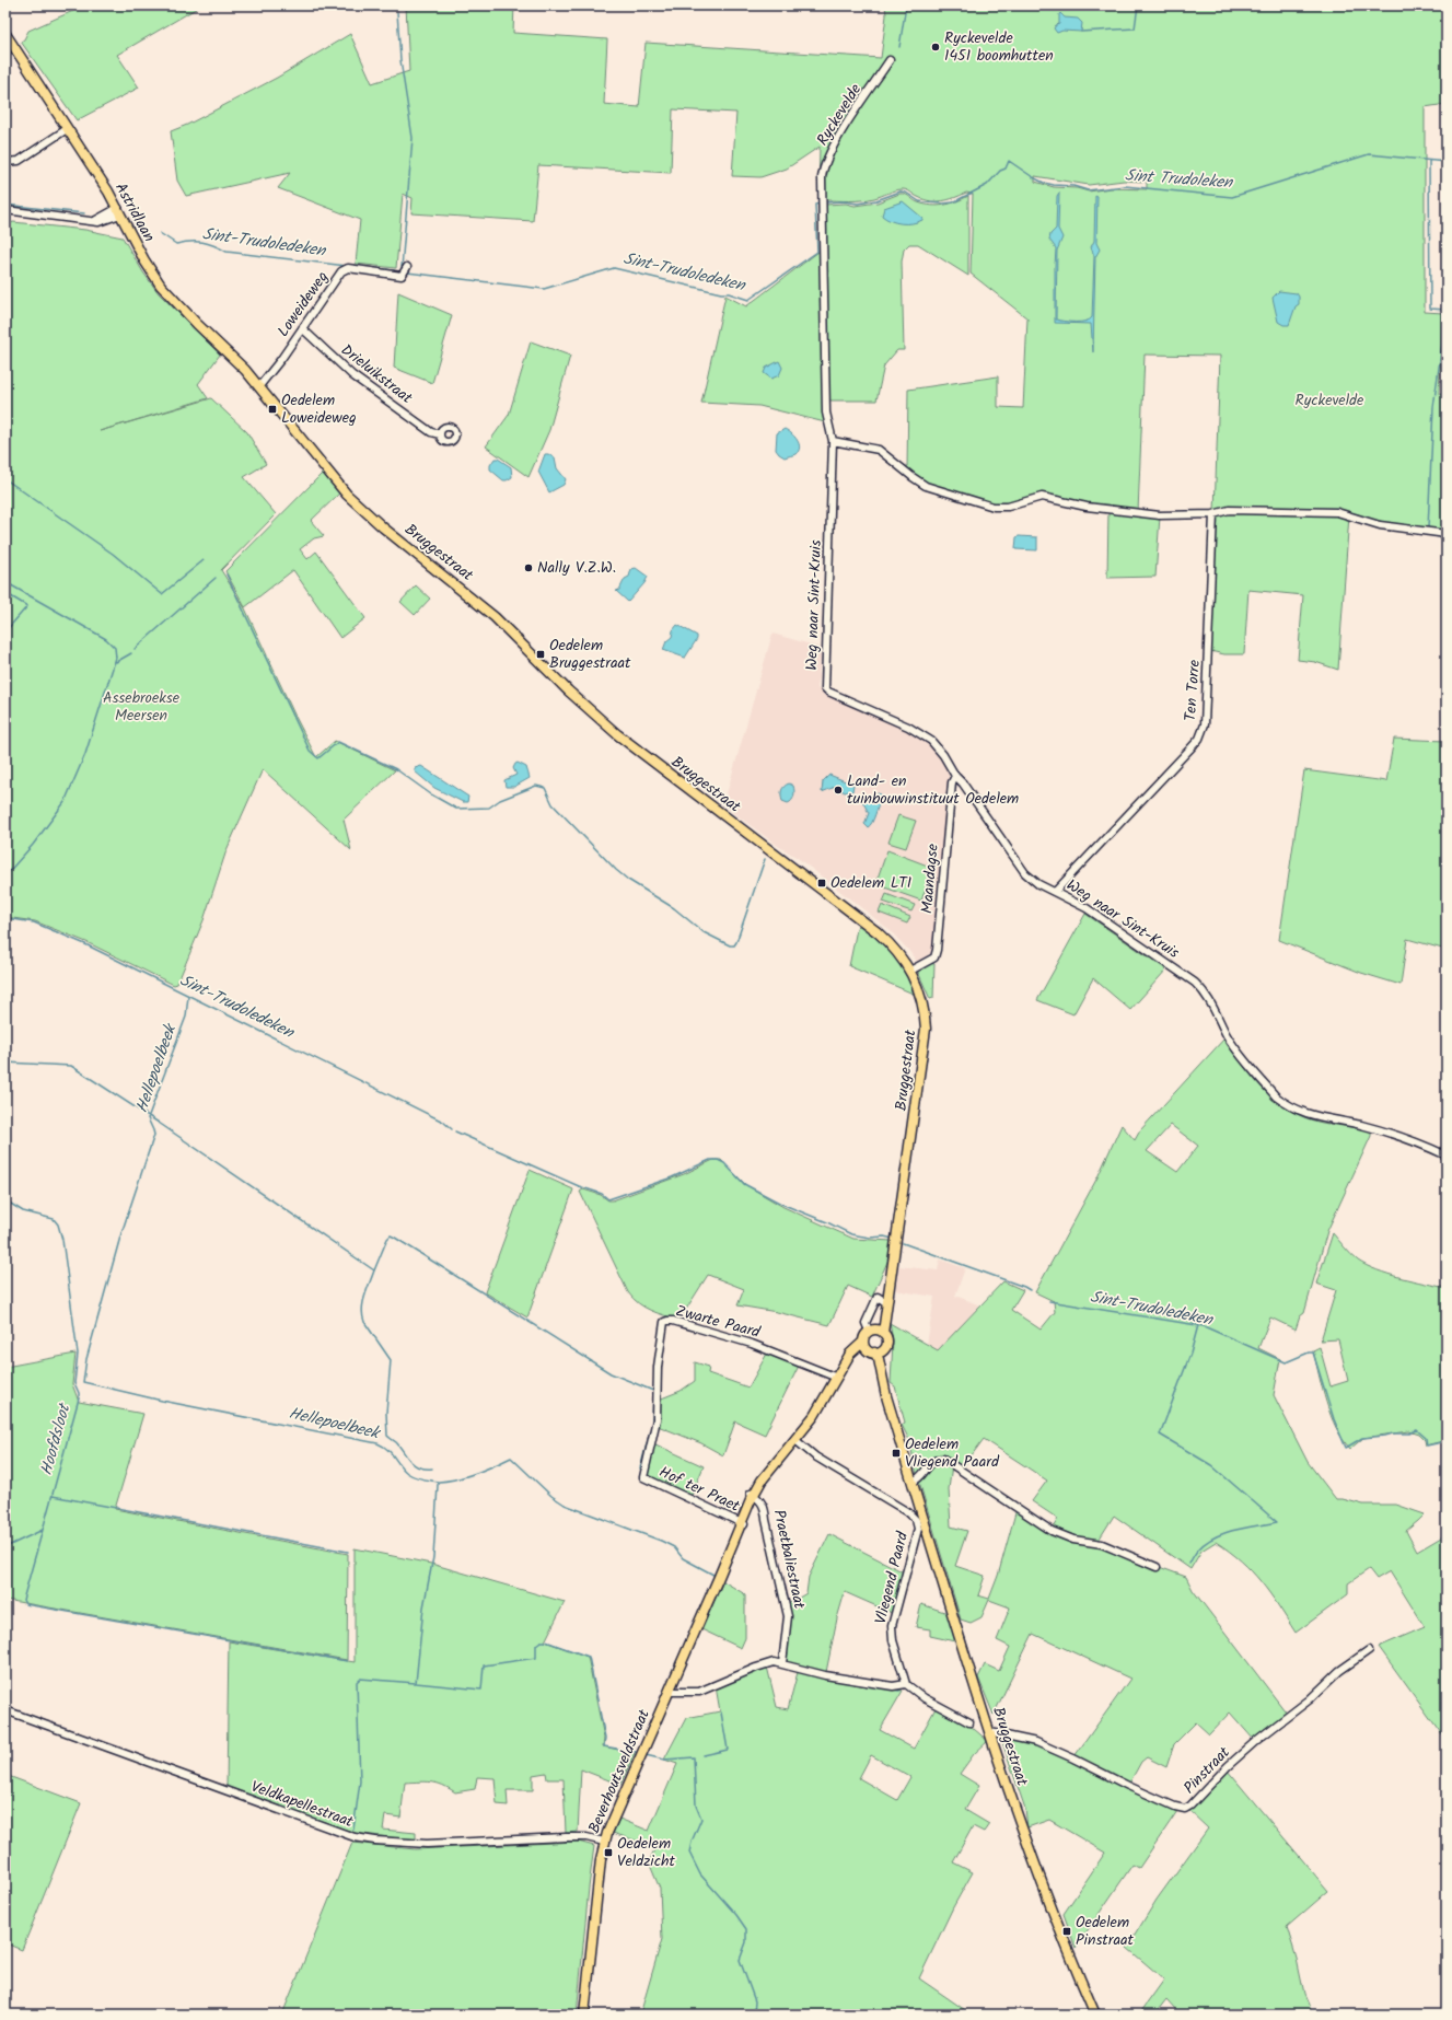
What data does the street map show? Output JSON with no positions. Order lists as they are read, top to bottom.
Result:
{
  "streets": {
    "main road": ["Astridlaan", "Bruggestraat", "Beverhoutsveldstraat"],
    "street": [
      "Ryckevelde",
      "Loweideweg",
      "Drieluikstraat",
      "Weg naar Sint-Kruis",
      "Ten Torre",
      "Maandagse",
      "Zwarte Paard",
      "Hof ter Praet",
      "Praetbaliestraat",
      "Vliegend Paard",
      "Pinstraat",
      "Veldkapellestraat"
    ]
  },
  "crossings": [
    ["Ryckevelde", "Weg naar Sint-Kruis"],
    ["Astridlaan", "Loweideweg"],
    ["Astridlaan", "Bruggestraat"],
    ["Loweideweg", "Drieluikstraat"],
    ["Loweideweg", "Bruggestraat"],
    ["Bruggestraat", "Maandagse"],
    ["Bruggestraat", "Pinstraat"],
    ["Bruggestraat", "Beverhoutsveldstraat"],
    ["Weg naar Sint-Kruis", "Ten Torre"],
    ["Weg naar Sint-Kruis", "Maandagse"],
    ["Zwarte Paard", "Hof ter Praet"],
    ["Zwarte Paard", "Beverhoutsveldstraat"],
    ["Hof ter Praet", "Beverhoutsveldstraat"],
    ["Praetbaliestraat", "Beverhoutsveldstraat"],
    ["Vliegend Paard", "Beverhoutsveldstraat"],
    ["Beverhoutsveldstraat", "Veldkapellestraat"]
  ],
  "water": [
    "Sint Trudoleken",
    "Sint-Trudoledeken",
    "Hellepoelbeek",
    "Hoofdsloot"
  ],
  "parks": ["Ryckevelde", "Assebroekse Meersen"],
  "places": {
    "other": ["Ryckevelde 1451 boomhutten", "Nally V.Z.W.", "Land- en tuinbouwinstituut Oedelem"],
    "transit": [
      "Oedelem Loweideweg",
      "Oedelem Bruggestraat",
      "Oedelem LTI",
      "Oedelem Vliegend Paard",
      "Oedelem Veldzicht",
      "Oedelem Pinstraat"
    ]
  }
}
